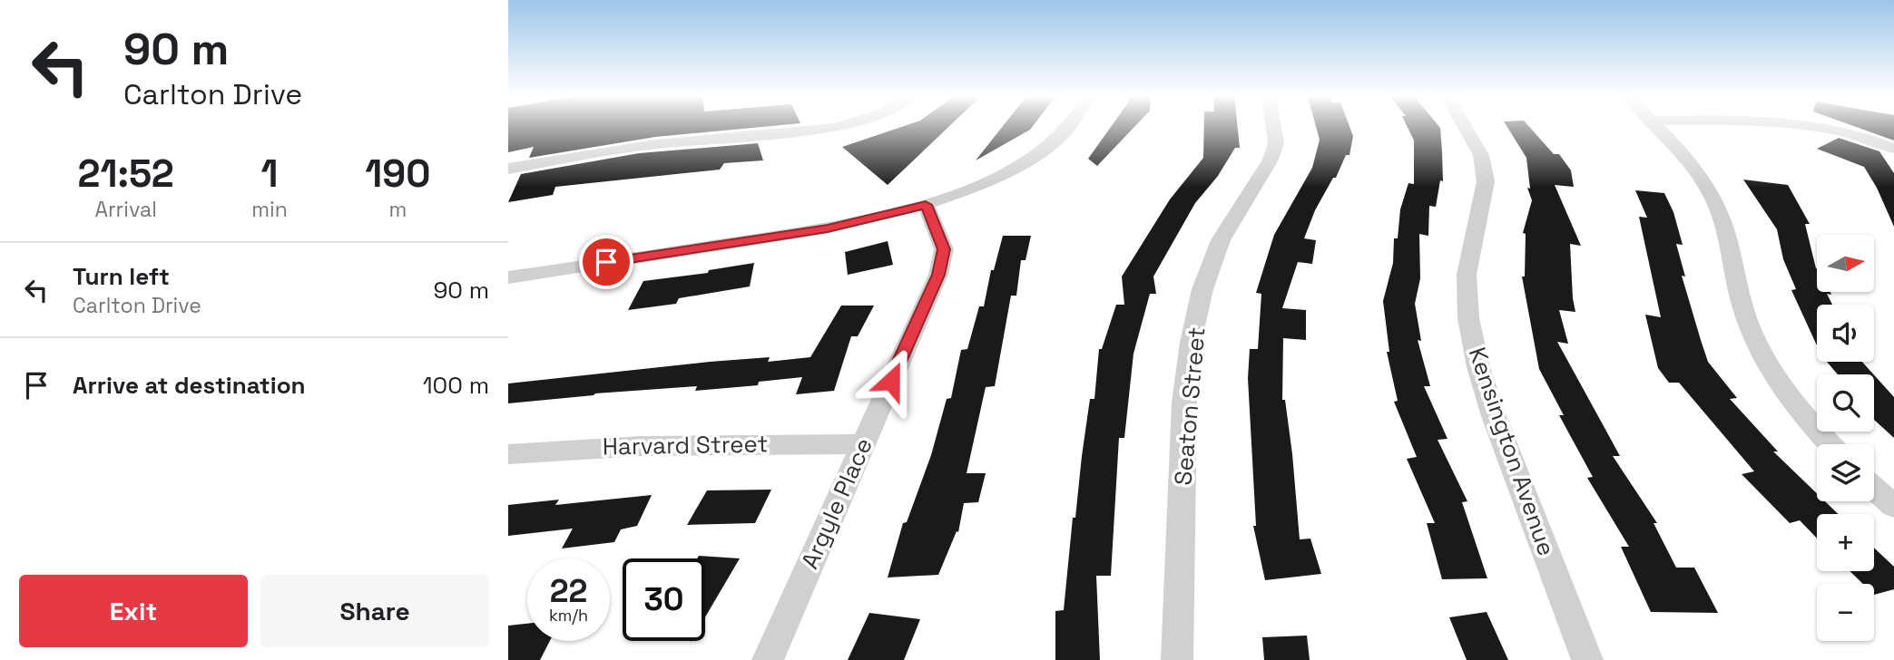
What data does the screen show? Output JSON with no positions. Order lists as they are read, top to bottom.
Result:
{
  "streets": {
    "street": [
      "Seaton Street",
      "Harvard Street",
      "Kensington Avenue",
      "Argyle Place"
    ]
  },
  "crossings": [
    ["Harvard Street", "Argyle Place"]
  ],
  "north": "right",
  "page": {
    "turn": ["90 m", "Carlton Drive"],
    "eta": [
      "21:52",
      "Arrival",
      "1",
      "min",
      "190",
      "m"
    ],
    "map_buttons": ["+", "−"],
    "list": [
      {
        "name": "Turn left",
        "note": "Carlton Drive",
        "value": "90 m"
      },
      {
        "name": "Arrive at destination",
        "value": "100 m"
      }
    ],
    "speed": "22 km/h",
    "limit": "30",
    "buttons": ["Exit", "Share"]
  }
}
